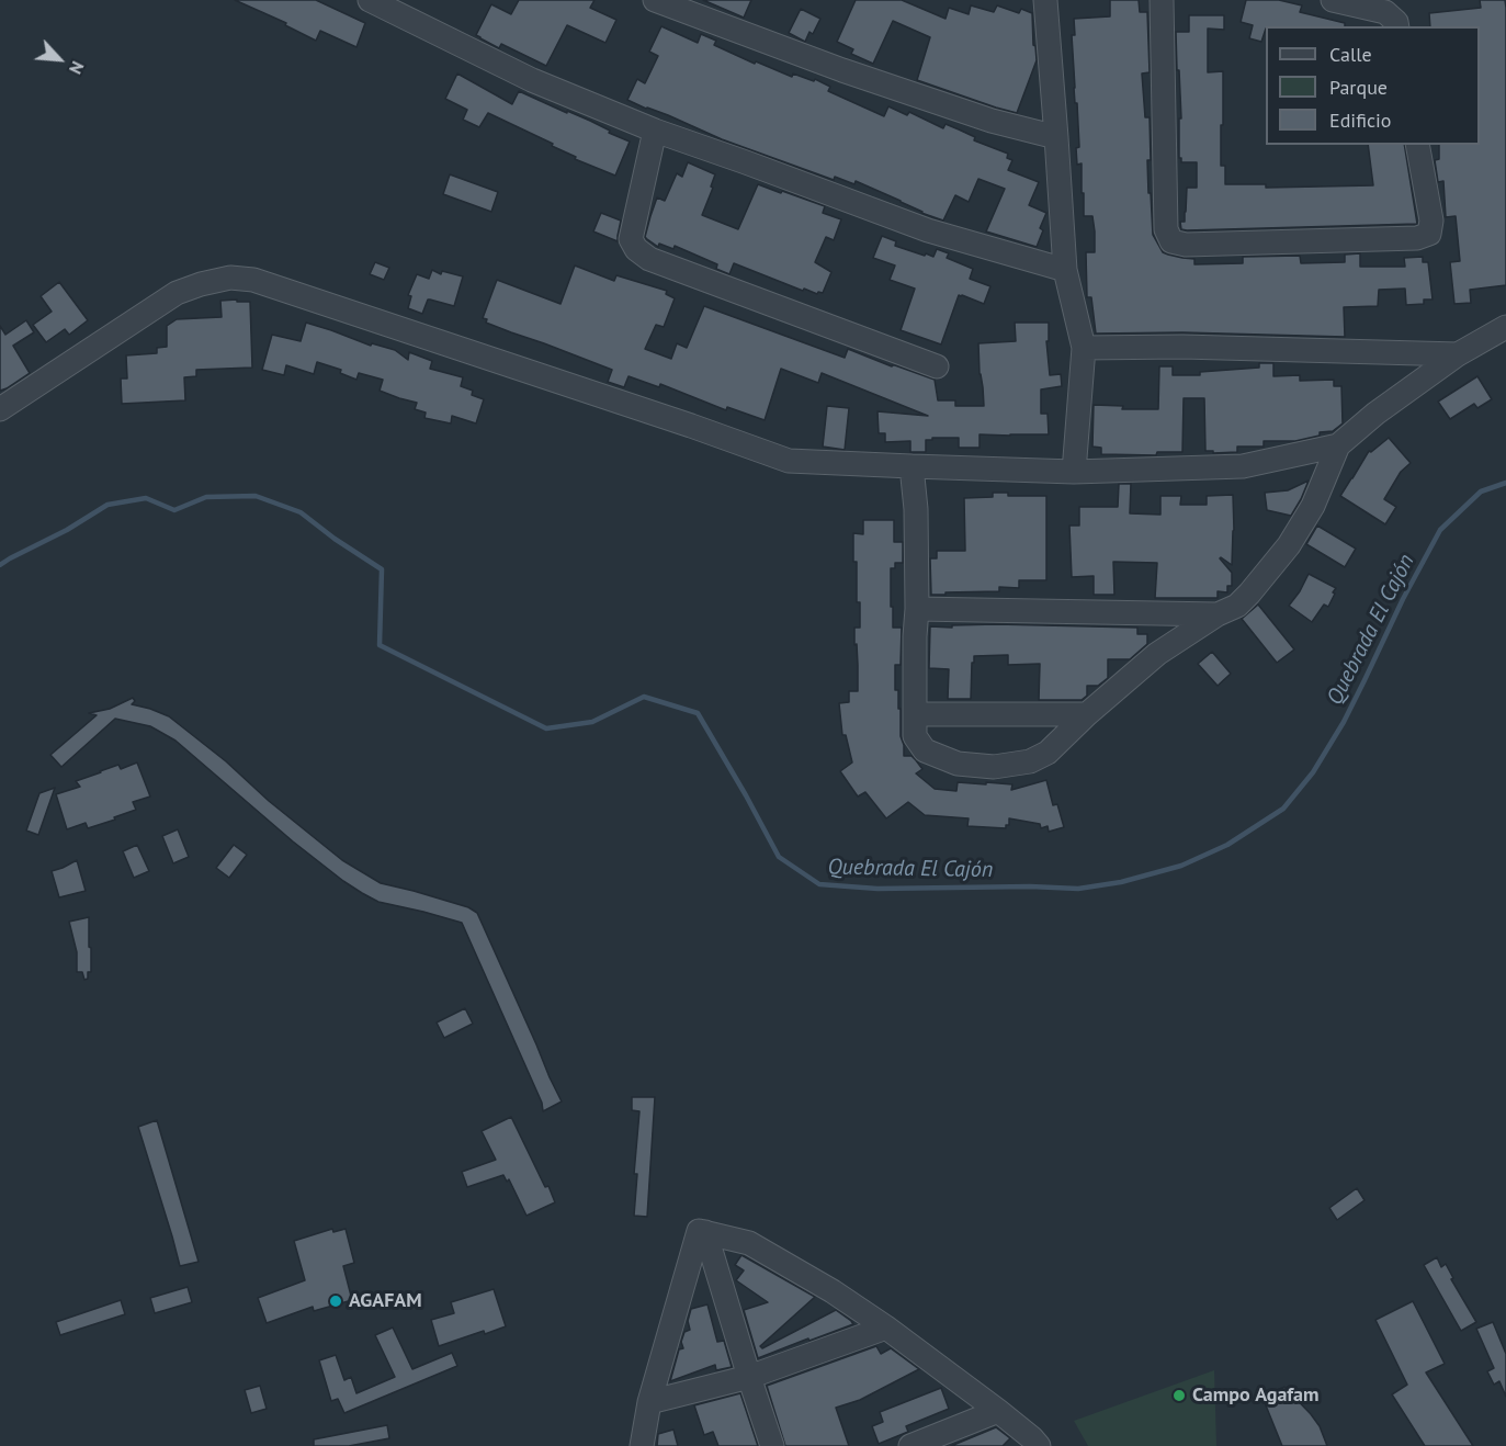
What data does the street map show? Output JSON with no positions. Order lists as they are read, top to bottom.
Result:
{
  "water": ["Quebrada El Cajón"],
  "places": ["AGAFAM", "Campo Agafam"],
  "legend": ["Calle", "Parque", "Edificio"],
  "north": "bottom right"
}
